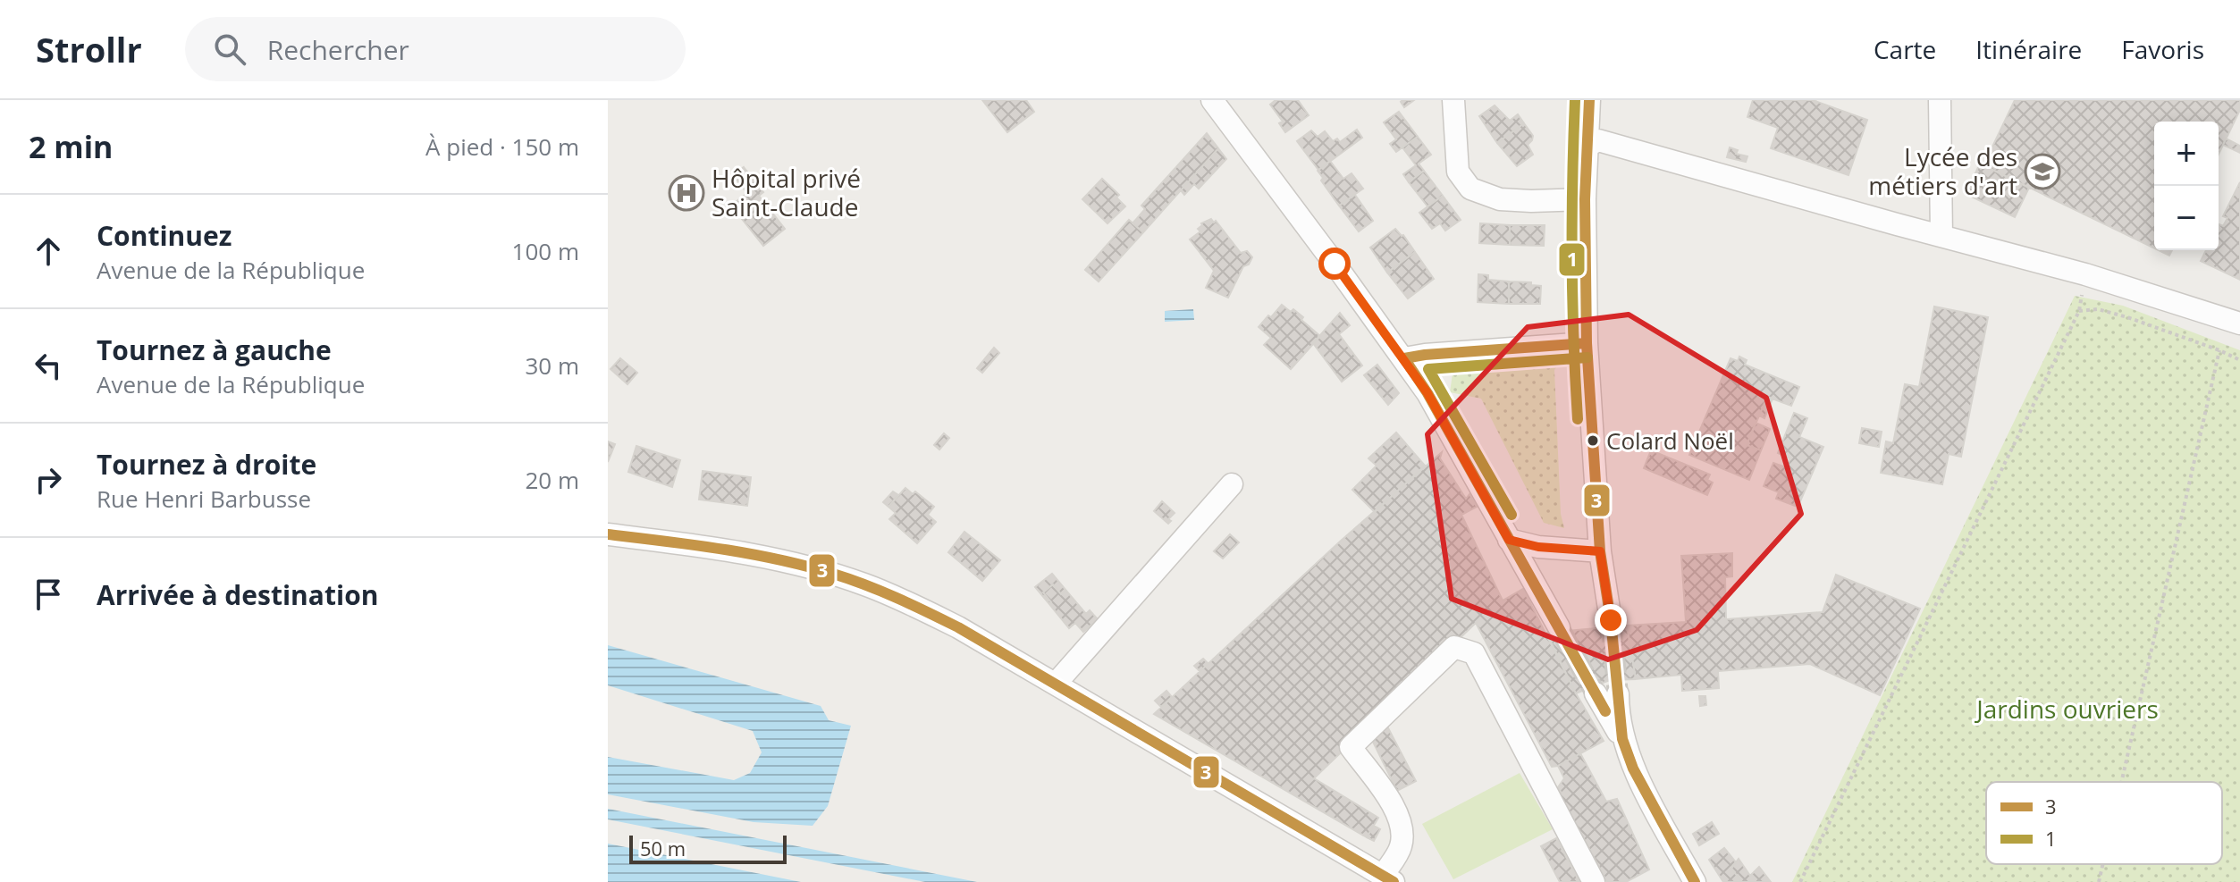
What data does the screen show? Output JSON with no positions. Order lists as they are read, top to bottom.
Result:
{
  "parks": ["Jardins ouvriers"],
  "places": {
    "school or university": ["Lycée des métiers d'art"],
    "hospital": ["Hôpital privé Saint-Claude"],
    "other": ["Colard Noël"]
  },
  "lines": ["transit line 3", "transit line 1"],
  "legend": ["3", "1"],
  "scale_bar": "50 m",
  "page": {
    "header": "Strollr",
    "search": "Rechercher",
    "nav": ["Carte", "Itinéraire", "Favoris"],
    "heading": ["2 min", "À pied · 150 m"],
    "map_buttons": ["+", "−"],
    "list": [
      ["Continuez", "Avenue de la République", "100 m"],
      ["Tournez à gauche", "Avenue de la République", "30 m"],
      ["Tournez à droite", "Rue Henri Barbusse", "20 m"],
      "Arrivée à destination"
    ],
    "scale": "50 m"
  }
}
